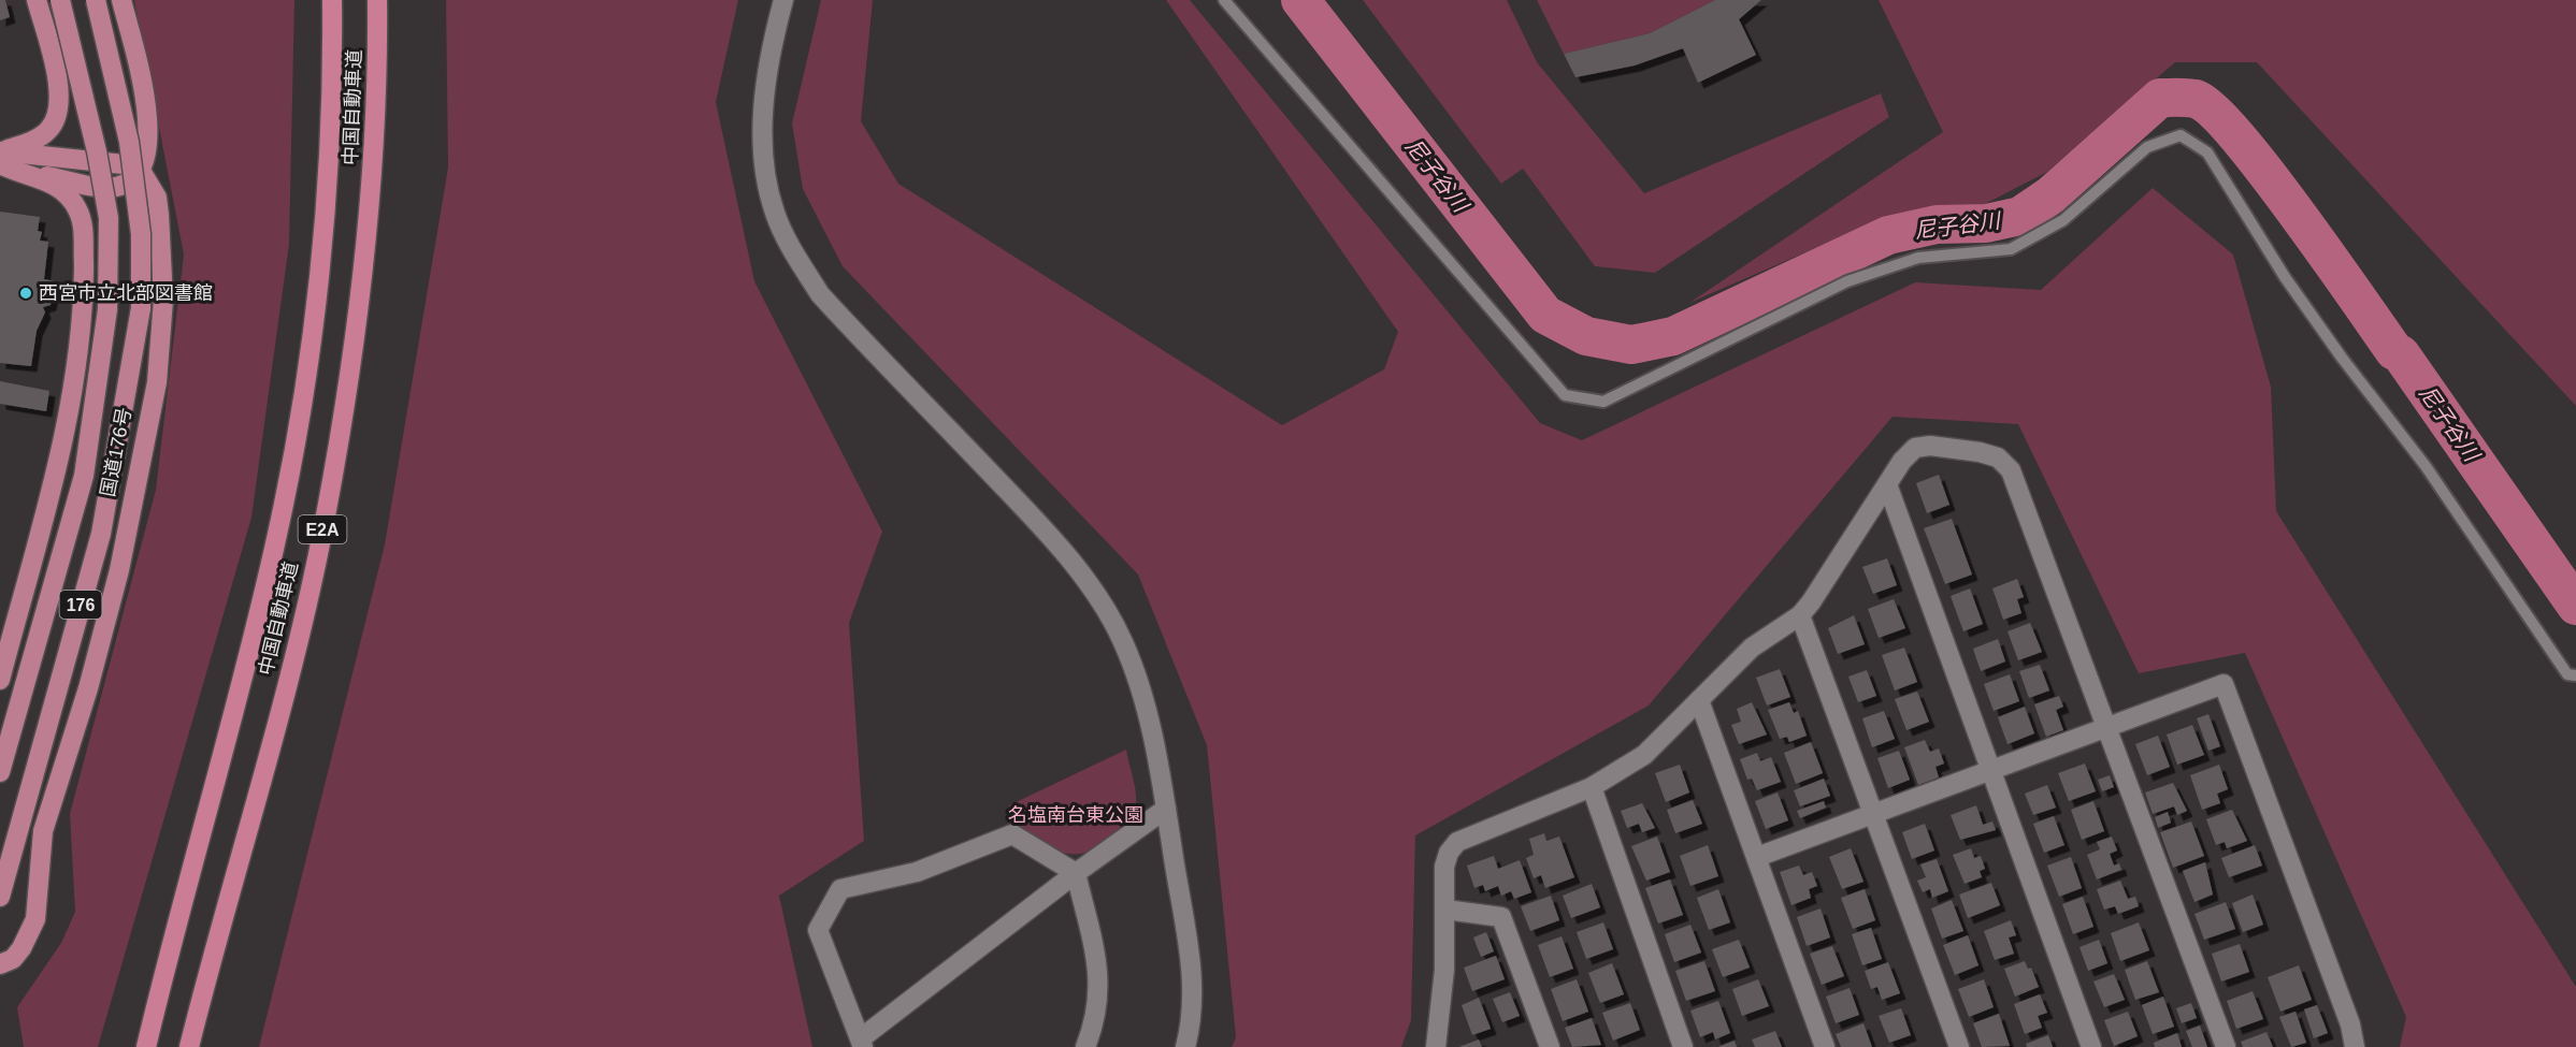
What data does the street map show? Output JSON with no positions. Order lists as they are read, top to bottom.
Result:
{
  "streets": {
    "highway": [
      "中国自動車道",
      "国道176号",
      "E2A",
      "176"
    ]
  },
  "water": ["尼子谷川"],
  "parks": ["名塩南台東公園"],
  "places": ["西宮市立北部図書館"]
}
